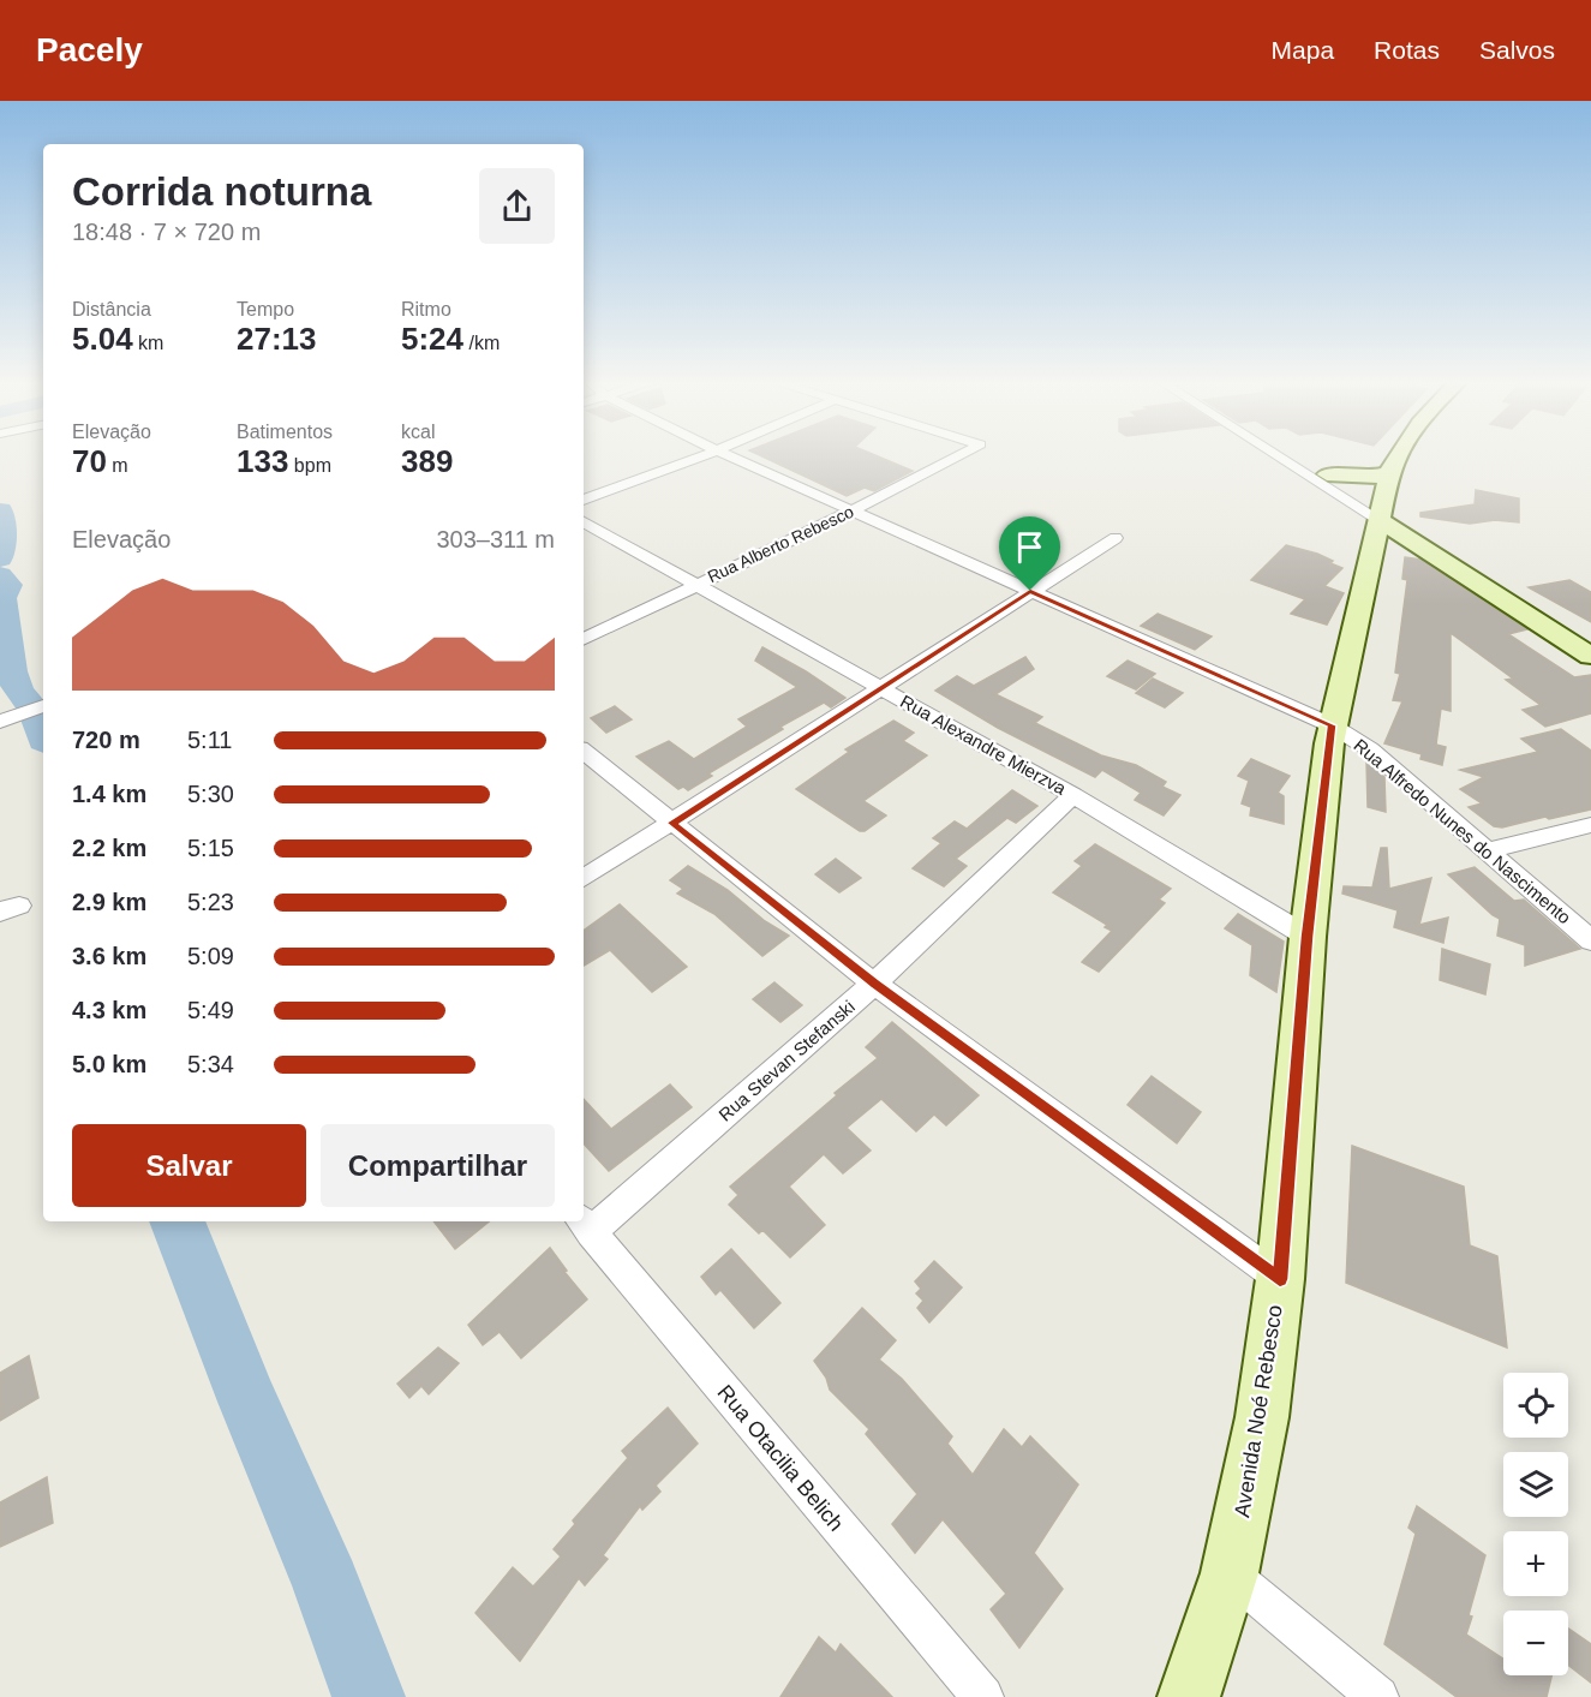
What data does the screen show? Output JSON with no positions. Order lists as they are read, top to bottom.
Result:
{
  "streets": {
    "main road": ["Avenida Noé Rebesco"],
    "street": [
      "Rua Alberto Rebesco",
      "Rua Alexandre Mierzva",
      "Rua Alfredo Nunes do Nascimento",
      "Rua Stevan Stefanski",
      "Rua Otacilia Belich"
    ]
  },
  "crossings": [
    ["Rua Alberto Rebesco", "Rua Alexandre Mierzva"],
    ["Rua Alberto Rebesco", "Rua Alfredo Nunes do Nascimento"],
    ["Rua Alexandre Mierzva", "Rua Stevan Stefanski"],
    ["Rua Alexandre Mierzva", "Avenida Noé Rebesco"],
    ["Rua Alfredo Nunes do Nascimento", "Avenida Noé Rebesco"],
    ["Rua Stevan Stefanski", "Rua Otacilia Belich"]
  ],
  "page": {
    "header": "Pacely",
    "nav": ["Mapa", "Rotas", "Salvos"],
    "heading": ["Corrida noturna", "18:48 · 7 × 720 m"],
    "stats": [
      ["Distância", "5.04 km"],
      ["Tempo", "27:13"],
      ["Ritmo", "5:24 /km"],
      ["Elevação", "70 m"],
      ["Batimentos", "133 bpm"],
      ["kcal", "389"]
    ],
    "chart": ["Elevação", "303–311 m"],
    "list": [
      {
        "name": "720 m",
        "note": "5:11"
      },
      {
        "name": "1.4 km",
        "note": "5:30"
      },
      {
        "name": "2.2 km",
        "note": "5:15"
      },
      {
        "name": "2.9 km",
        "note": "5:23"
      },
      {
        "name": "3.6 km",
        "note": "5:09"
      },
      {
        "name": "4.3 km",
        "note": "5:49"
      },
      {
        "name": "5.0 km",
        "note": "5:34"
      }
    ],
    "buttons": ["Salvar", "Compartilhar"],
    "map_buttons": ["+", "−"]
  }
}
